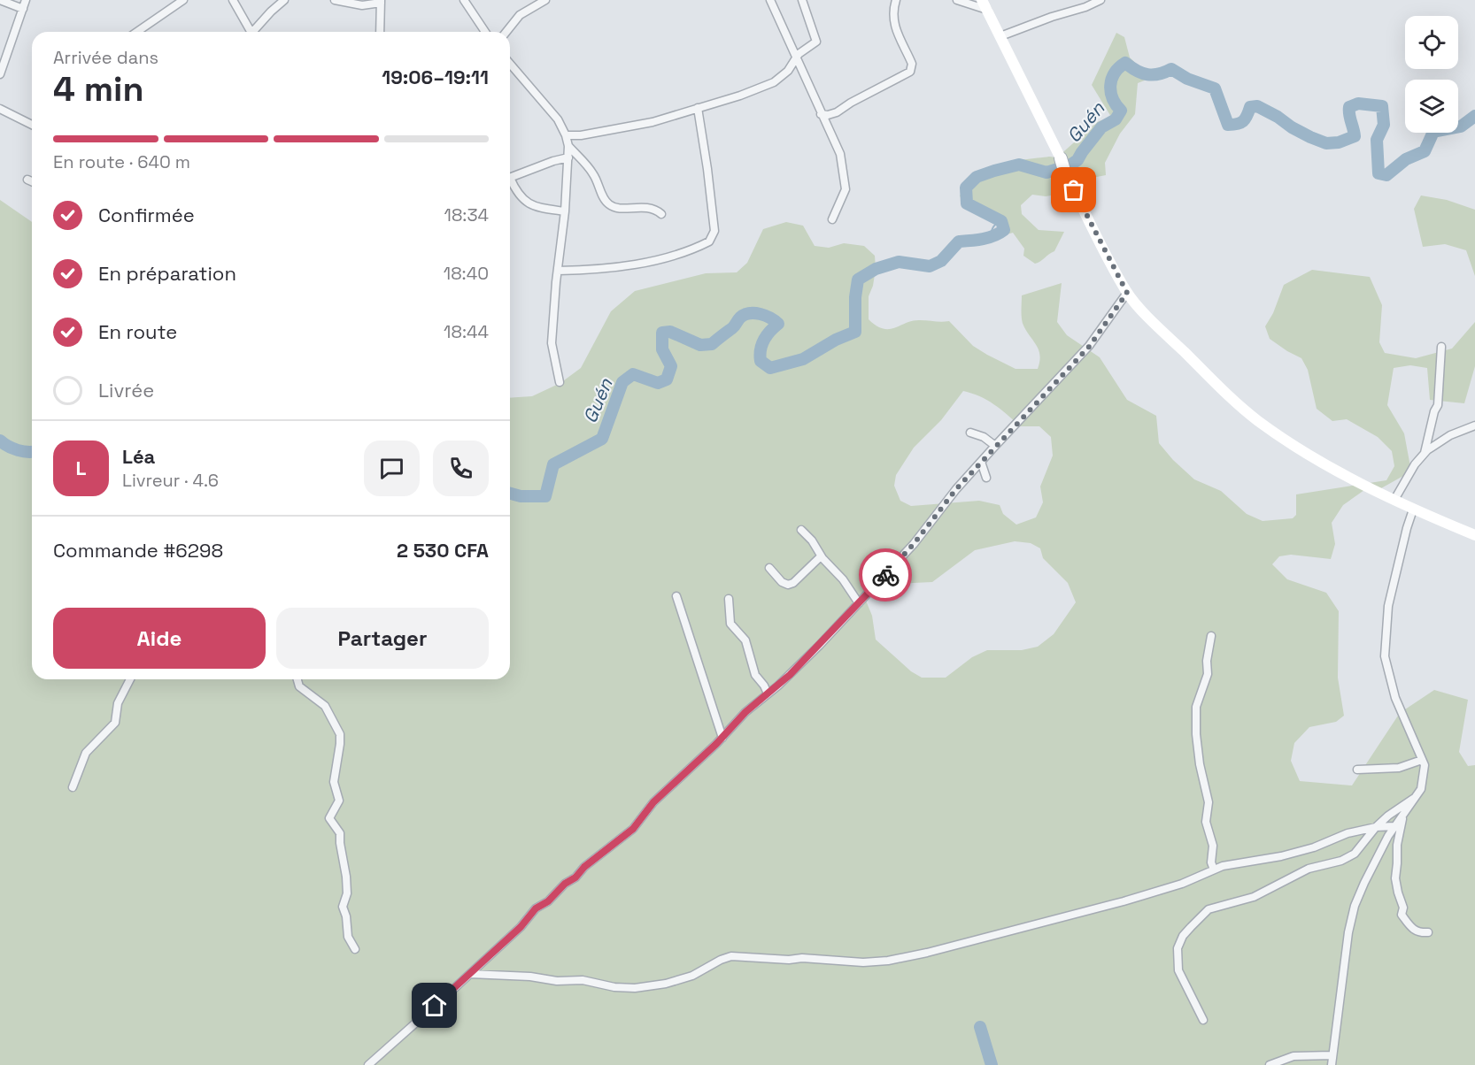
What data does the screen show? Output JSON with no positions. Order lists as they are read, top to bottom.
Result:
{
  "water": ["Guén"],
  "page": {
    "heading": ["4 min", "Arrivée dans", "19:06–19:11"],
    "panel": [
      "Léa",
      "Livreur · 4.6",
      "Commande #6298",
      "2 530 CFA"
    ],
    "bar": "En route · 640 m",
    "list": [
      ["Confirmée", "18:34"],
      ["En préparation", "18:40"],
      ["En route", "18:44"],
      "Livrée"
    ],
    "round": "L",
    "buttons": ["Aide", "Partager"]
  }
}
